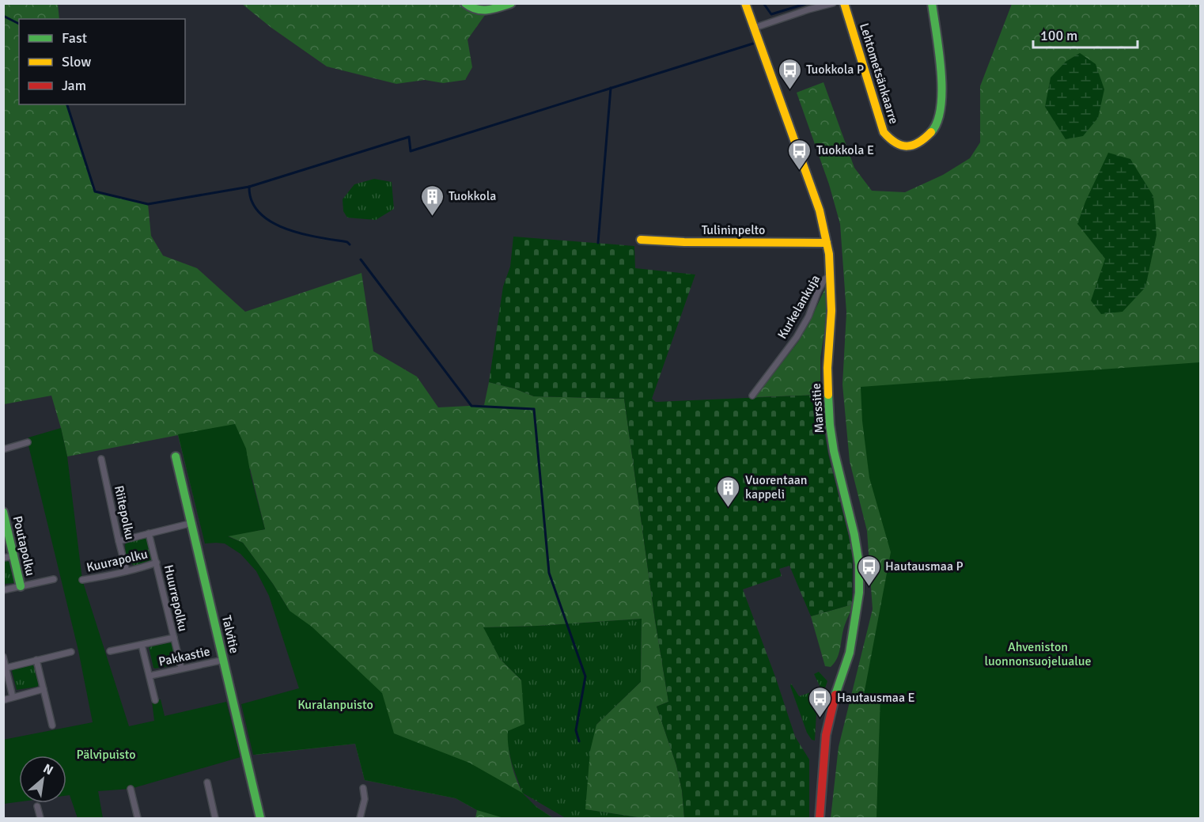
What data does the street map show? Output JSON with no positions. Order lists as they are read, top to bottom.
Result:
{
  "streets": {
    "street": [
      "Lehtometsänkaarre",
      "Tulininpelto",
      "Kurkelankuja",
      "Marssitie",
      "Riitepolku",
      "Poutapolku",
      "Kuurapolku",
      "Huurrepolku",
      "Talvitie",
      "Pakkastie"
    ]
  },
  "crossings": [
    ["Tulininpelto", "Marssitie"],
    ["Kurkelankuja", "Marssitie"],
    ["Riitepolku", "Kuurapolku"],
    ["Kuurapolku", "Huurrepolku"],
    ["Huurrepolku", "Pakkastie"],
    ["Talvitie", "Pakkastie"]
  ],
  "parks": ["Ahveniston luonnonsuojelualue", "Kuralanpuisto", "Pälvipuisto"],
  "places": {
    "bus stop": [
      "Tuokkola P",
      "Tuokkola E",
      "Hautausmaa P",
      "Hautausmaa E"
    ],
    "building": ["Tuokkola", "Vuorentaan kappeli"]
  },
  "legend": ["Fast", "Slow", "Jam"],
  "scale_bar": "100 m",
  "north": "top right"
}
